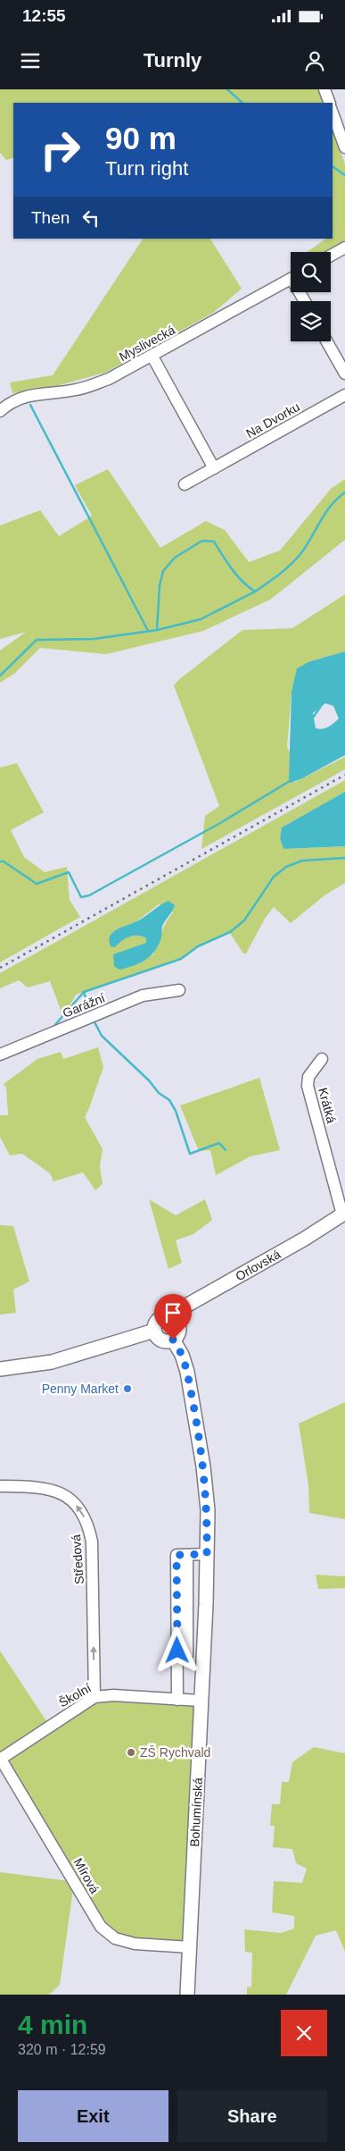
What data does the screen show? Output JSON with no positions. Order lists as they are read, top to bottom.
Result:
{
  "streets": {
    "main road": ["Orlovská", "Bohumínská"],
    "street": [
      "Myslivecká",
      "Na Dvorku",
      "Garážní",
      "Krátká",
      "Středová",
      "Školní",
      "Mírová"
    ]
  },
  "crossings": [
    ["Krátká", "Orlovská"],
    ["Orlovská", "Bohumínská"],
    ["Středová", "Školní"],
    ["Školní", "Bohumínská"],
    ["Školní", "Mírová"],
    ["Bohumínská", "Mírová"]
  ],
  "one_way": ["Středová"],
  "places": ["Penny Market", "ZŠ Rychvald"],
  "page": {
    "status": "12:55",
    "header": "Turnly",
    "turn": ["90 m", "Turn right"],
    "then": "Then",
    "heading": ["4 min", "320 m · 12:59"],
    "buttons": ["Exit", "Share"]
  }
}
